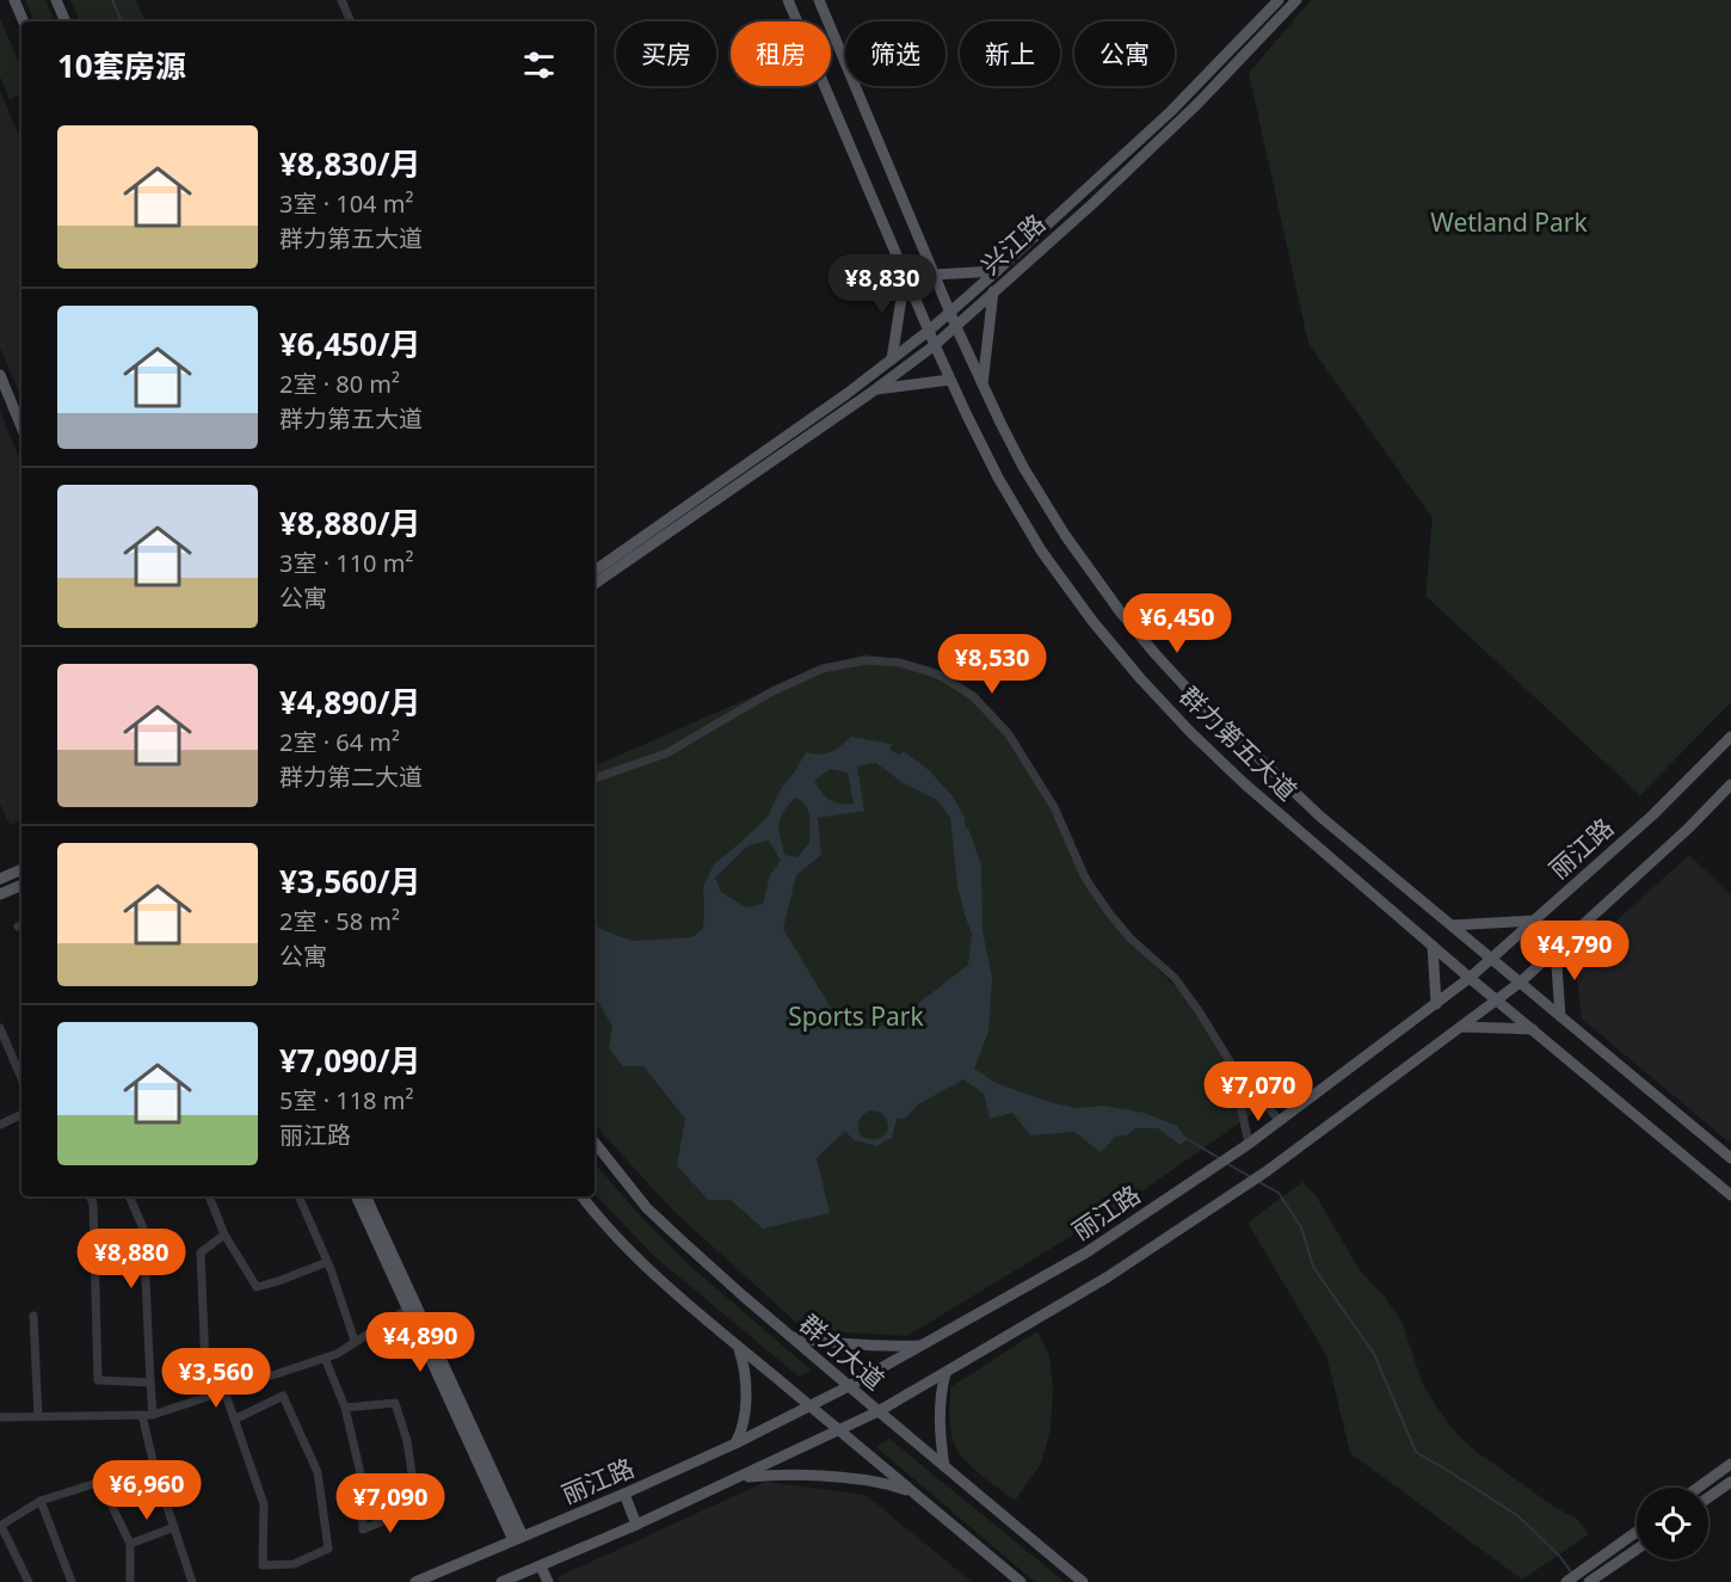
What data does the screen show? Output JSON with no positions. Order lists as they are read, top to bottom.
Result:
{
  "streets": {
    "main road": [
      "兴江路",
      "群力第五大道",
      "丽江路",
      "群力大道"
    ]
  },
  "crossings": [
    ["兴江路", "群力第五大道"],
    ["群力第五大道", "丽江路"],
    ["丽江路", "群力大道"]
  ],
  "parks": ["Wetland Park", "Sports Park"],
  "page": {
    "chip": [
      "买房",
      "租房",
      "筛选",
      "新上",
      "公寓"
    ],
    "heading": "10套房源",
    "list": [
      {
        "name": "¥8,830/月",
        "note": "3室 · 104 m² · 群力第五大道"
      },
      {
        "name": "¥6,450/月",
        "note": "2室 · 80 m² · 群力第五大道"
      },
      {
        "name": "¥8,880/月",
        "note": "3室 · 110 m² · 公寓"
      },
      {
        "name": "¥4,890/月",
        "note": "2室 · 64 m² · 群力第二大道"
      },
      {
        "name": "¥3,560/月",
        "note": "2室 · 58 m² · 公寓"
      },
      {
        "name": "¥7,090/月",
        "note": "5室 · 118 m² · 丽江路"
      }
    ],
    "price": [
      "¥8,830",
      "¥6,450",
      "¥8,530",
      "¥4,790",
      "¥7,070",
      "¥8,880",
      "¥4,890",
      "¥3,560",
      "¥6,960",
      "¥7,090"
    ]
  }
}
